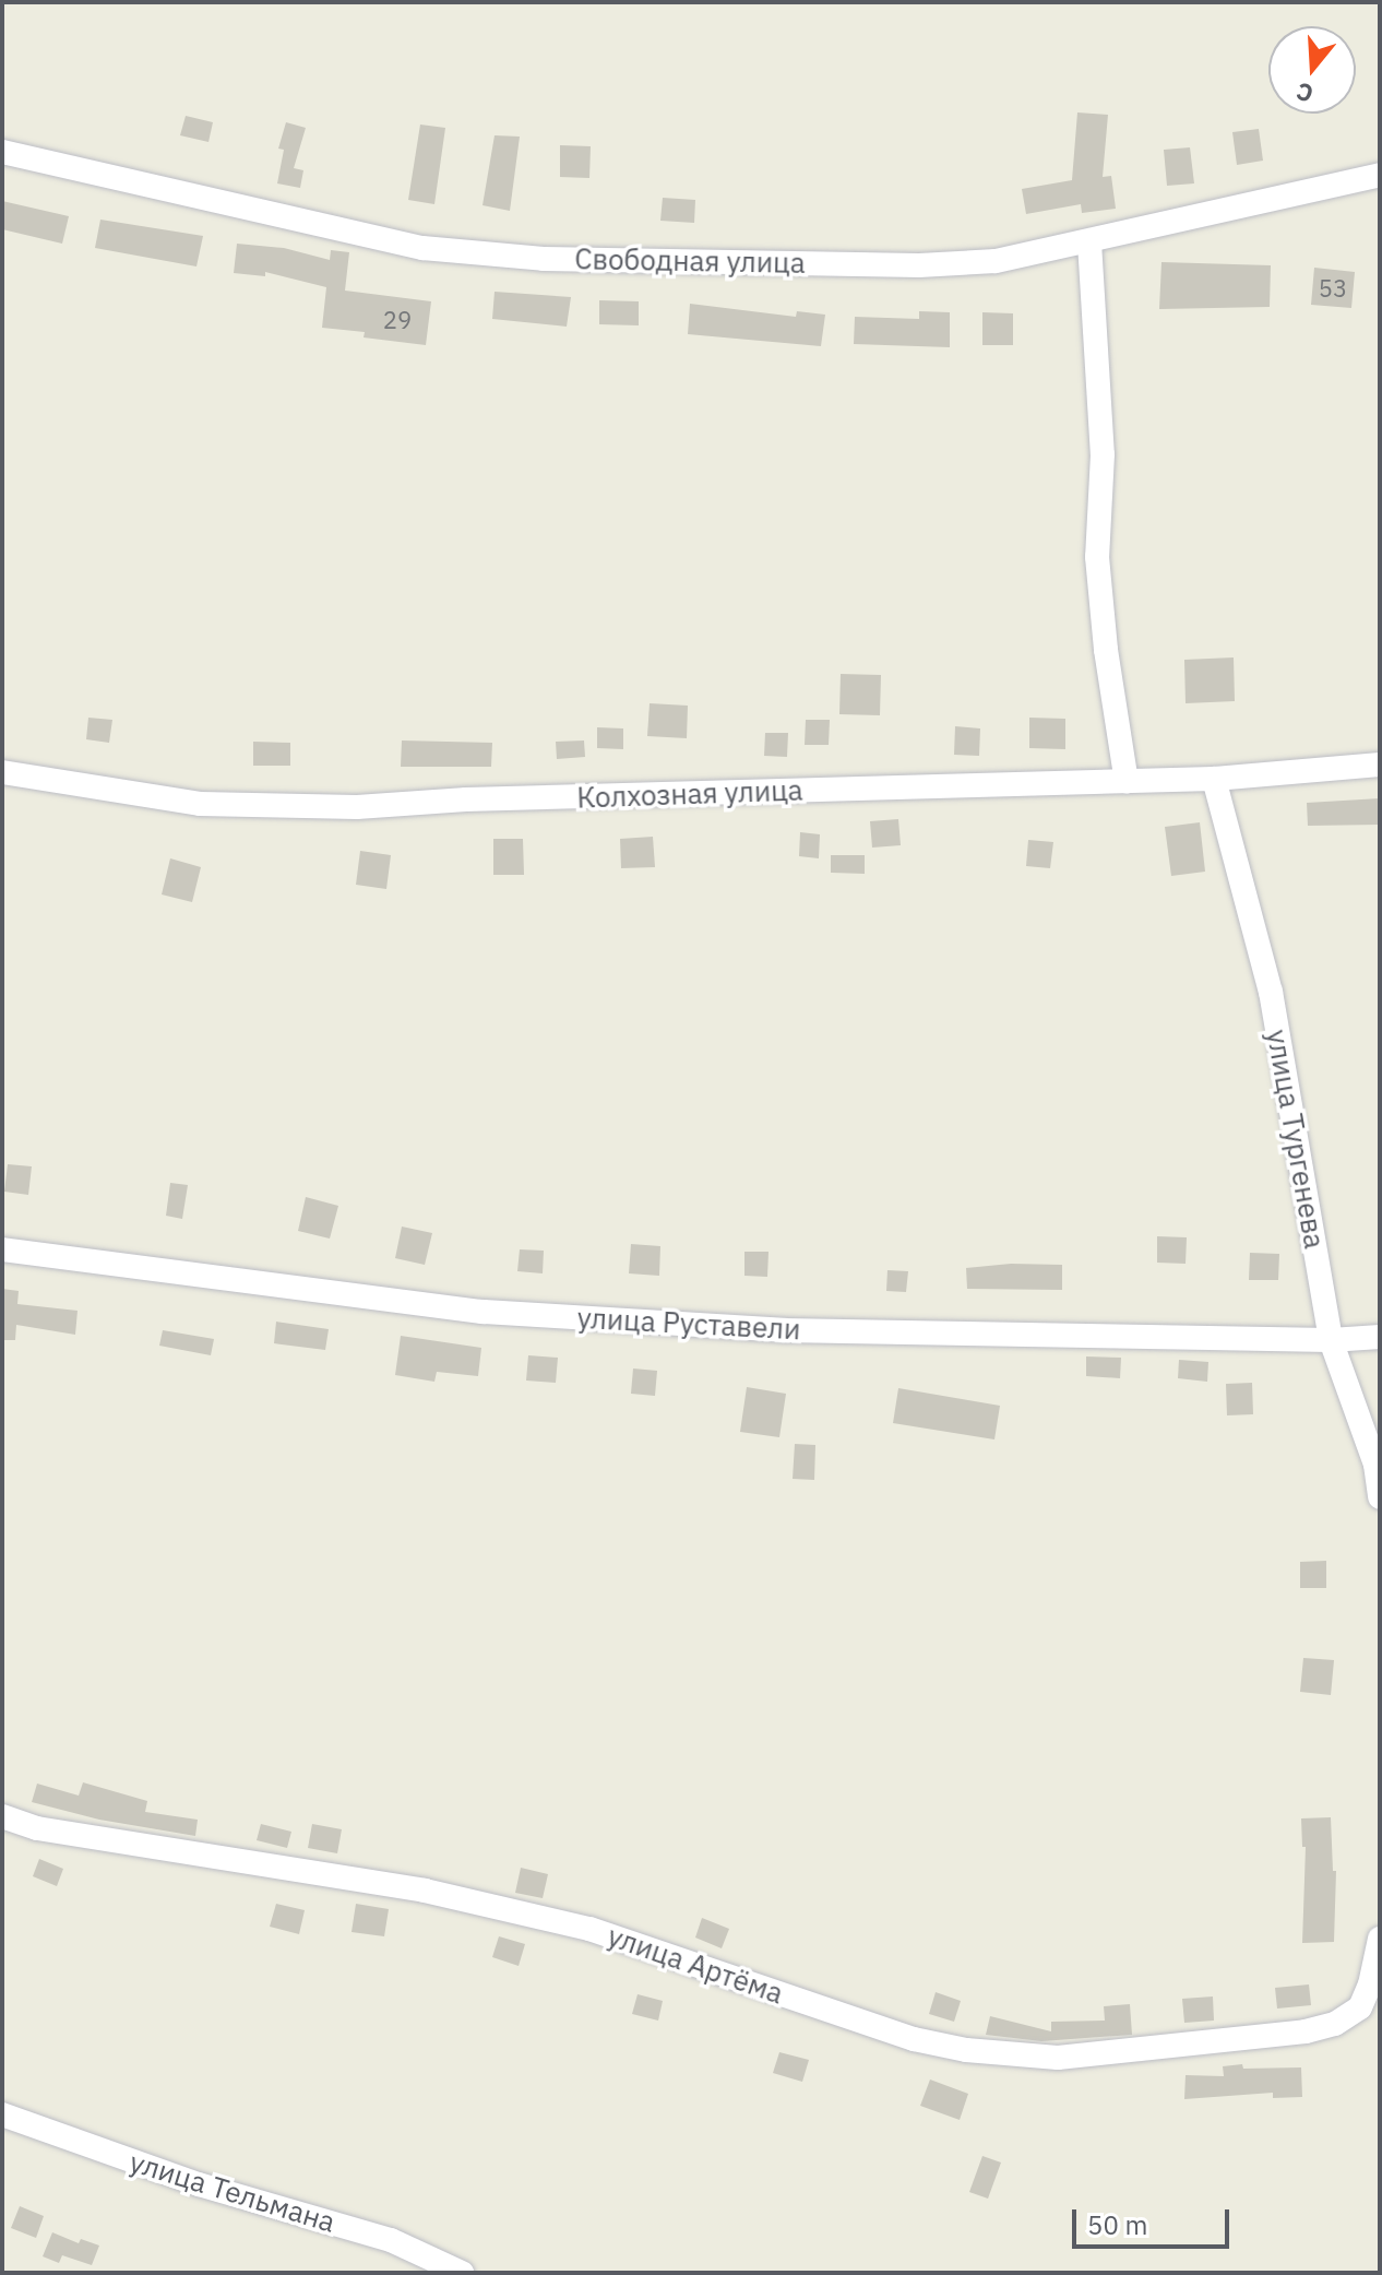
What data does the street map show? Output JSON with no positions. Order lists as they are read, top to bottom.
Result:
{
  "streets": {
    "street": [
      "Свободная улица",
      "Колхозная улица",
      "улица Тургенева",
      "улица Руставели",
      "улица Артёма",
      "улица Тельмана"
    ]
  },
  "crossings": [
    ["Колхозная улица", "улица Тургенева"],
    ["улица Тургенева", "улица Руставели"]
  ],
  "house_numbers": ["53", "29"],
  "scale_bar": "50 m",
  "north": "bottom"
}
